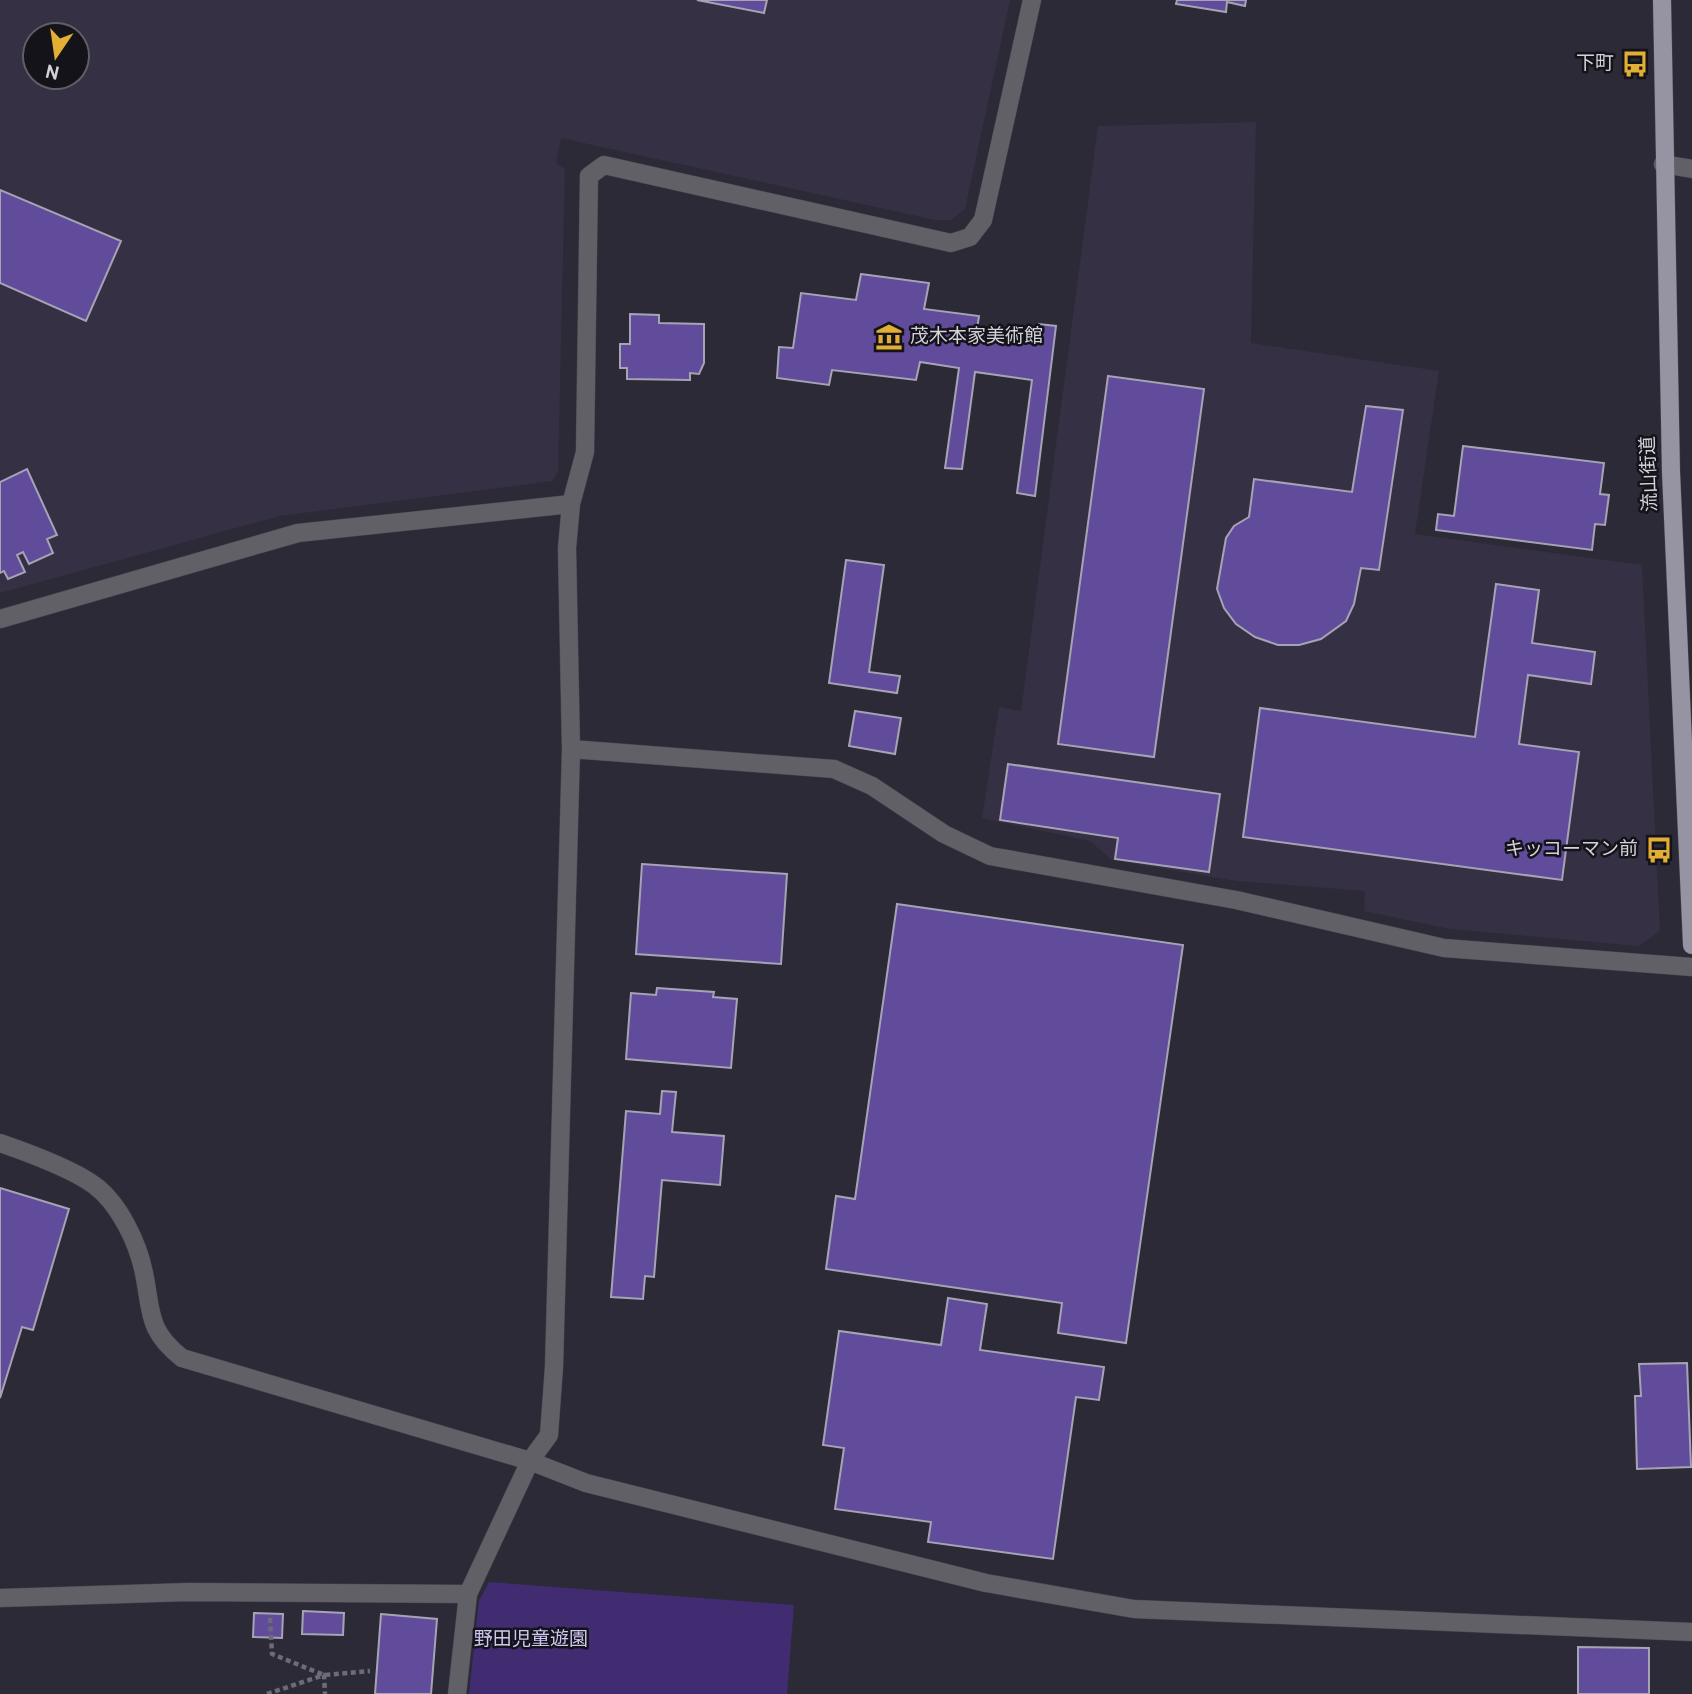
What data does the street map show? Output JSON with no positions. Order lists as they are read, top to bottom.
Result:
{
  "streets": {
    "main road": ["流山街道"]
  },
  "parks": ["野田児童遊園"],
  "places": {
    "bus stop": ["下町", "キッコーマン前"],
    "museum": ["茂木本家美術館"]
  },
  "north": "bottom"
}
